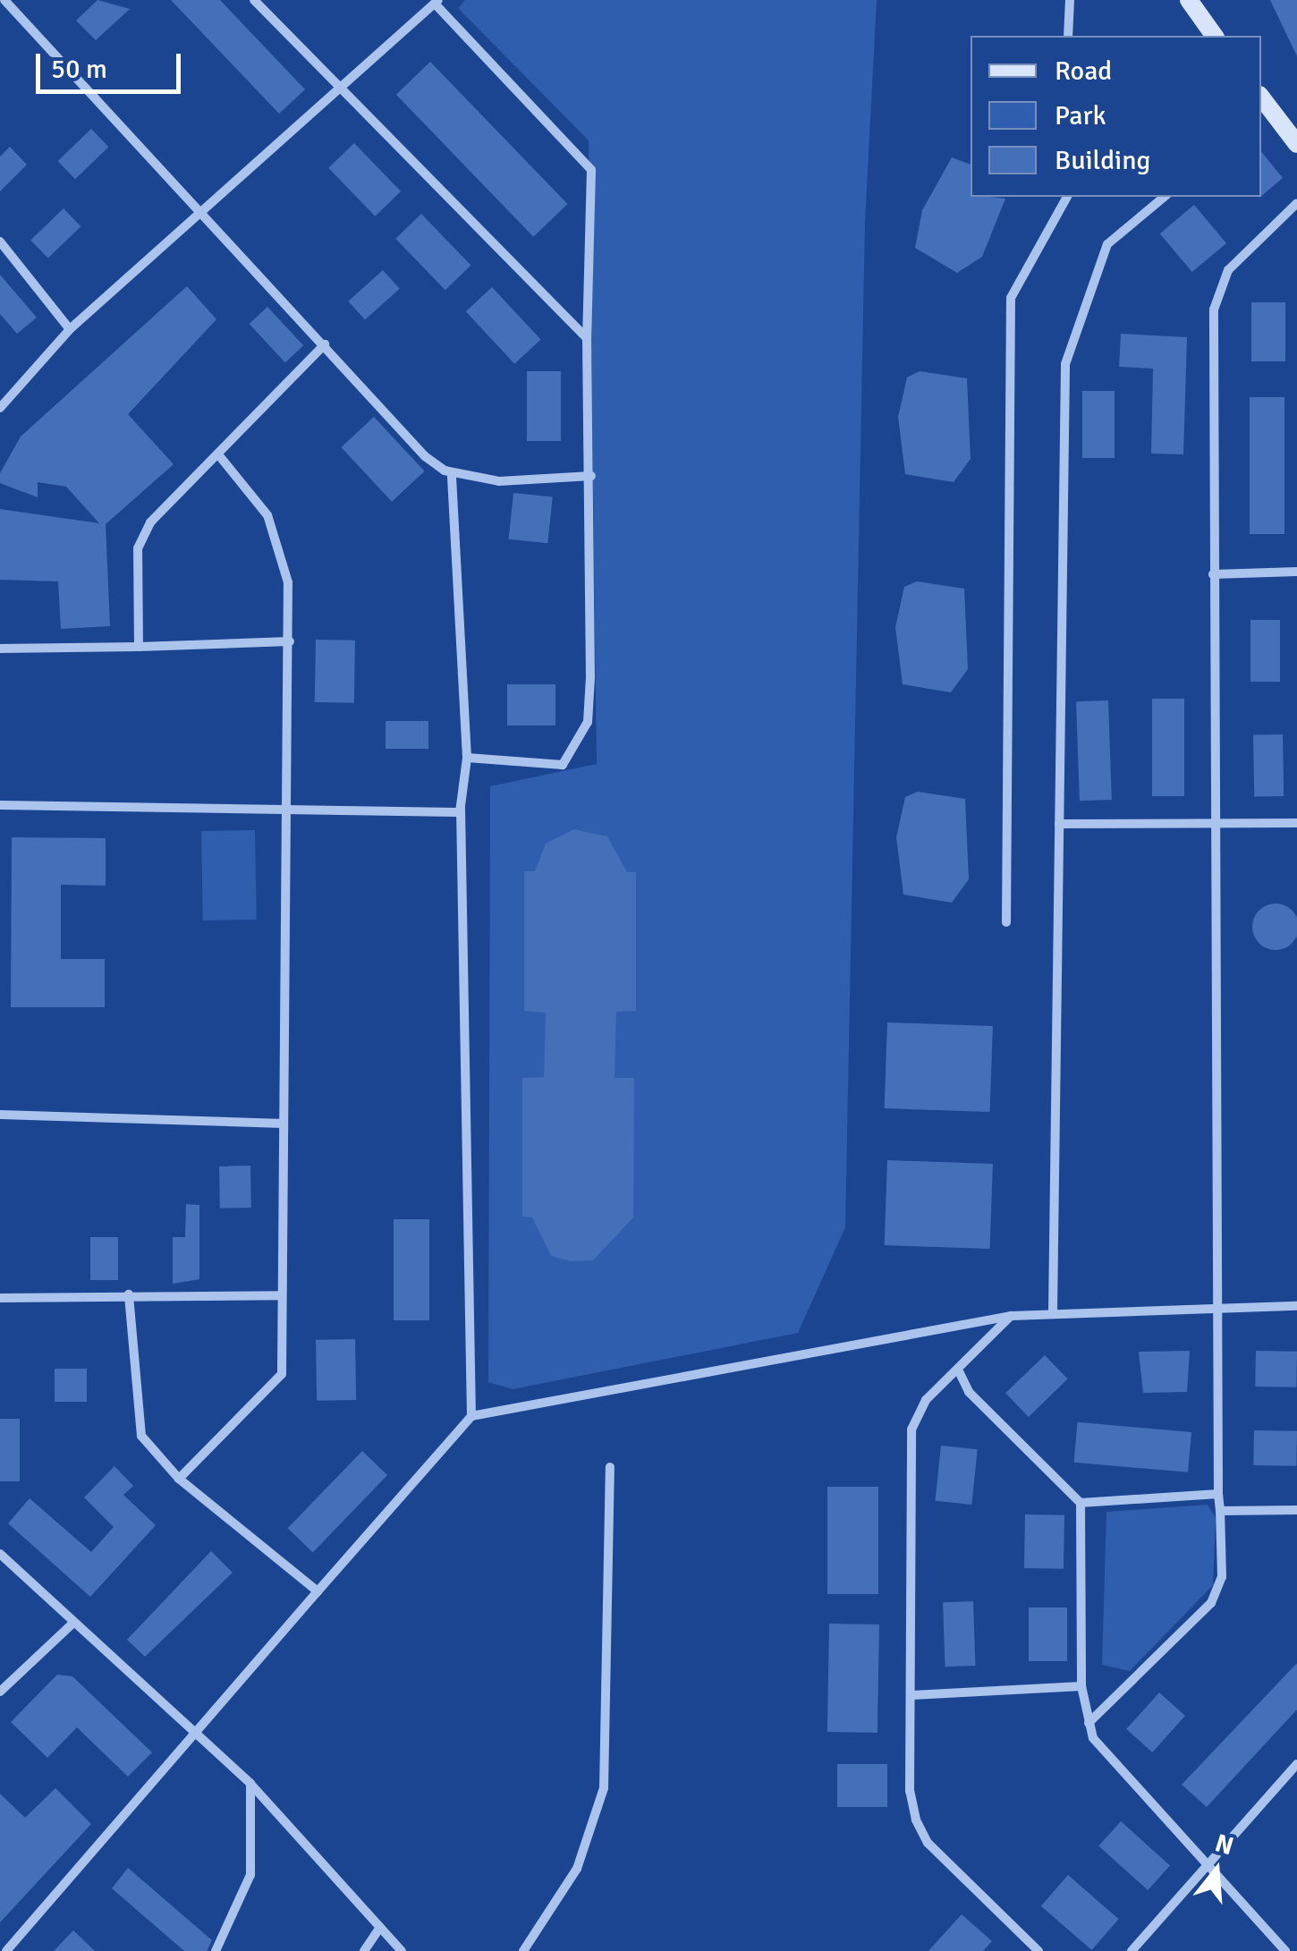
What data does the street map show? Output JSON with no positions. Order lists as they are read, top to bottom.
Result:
{
  "legend": ["Road", "Park", "Building"],
  "scale_bar": "50 m",
  "north": "top"
}
